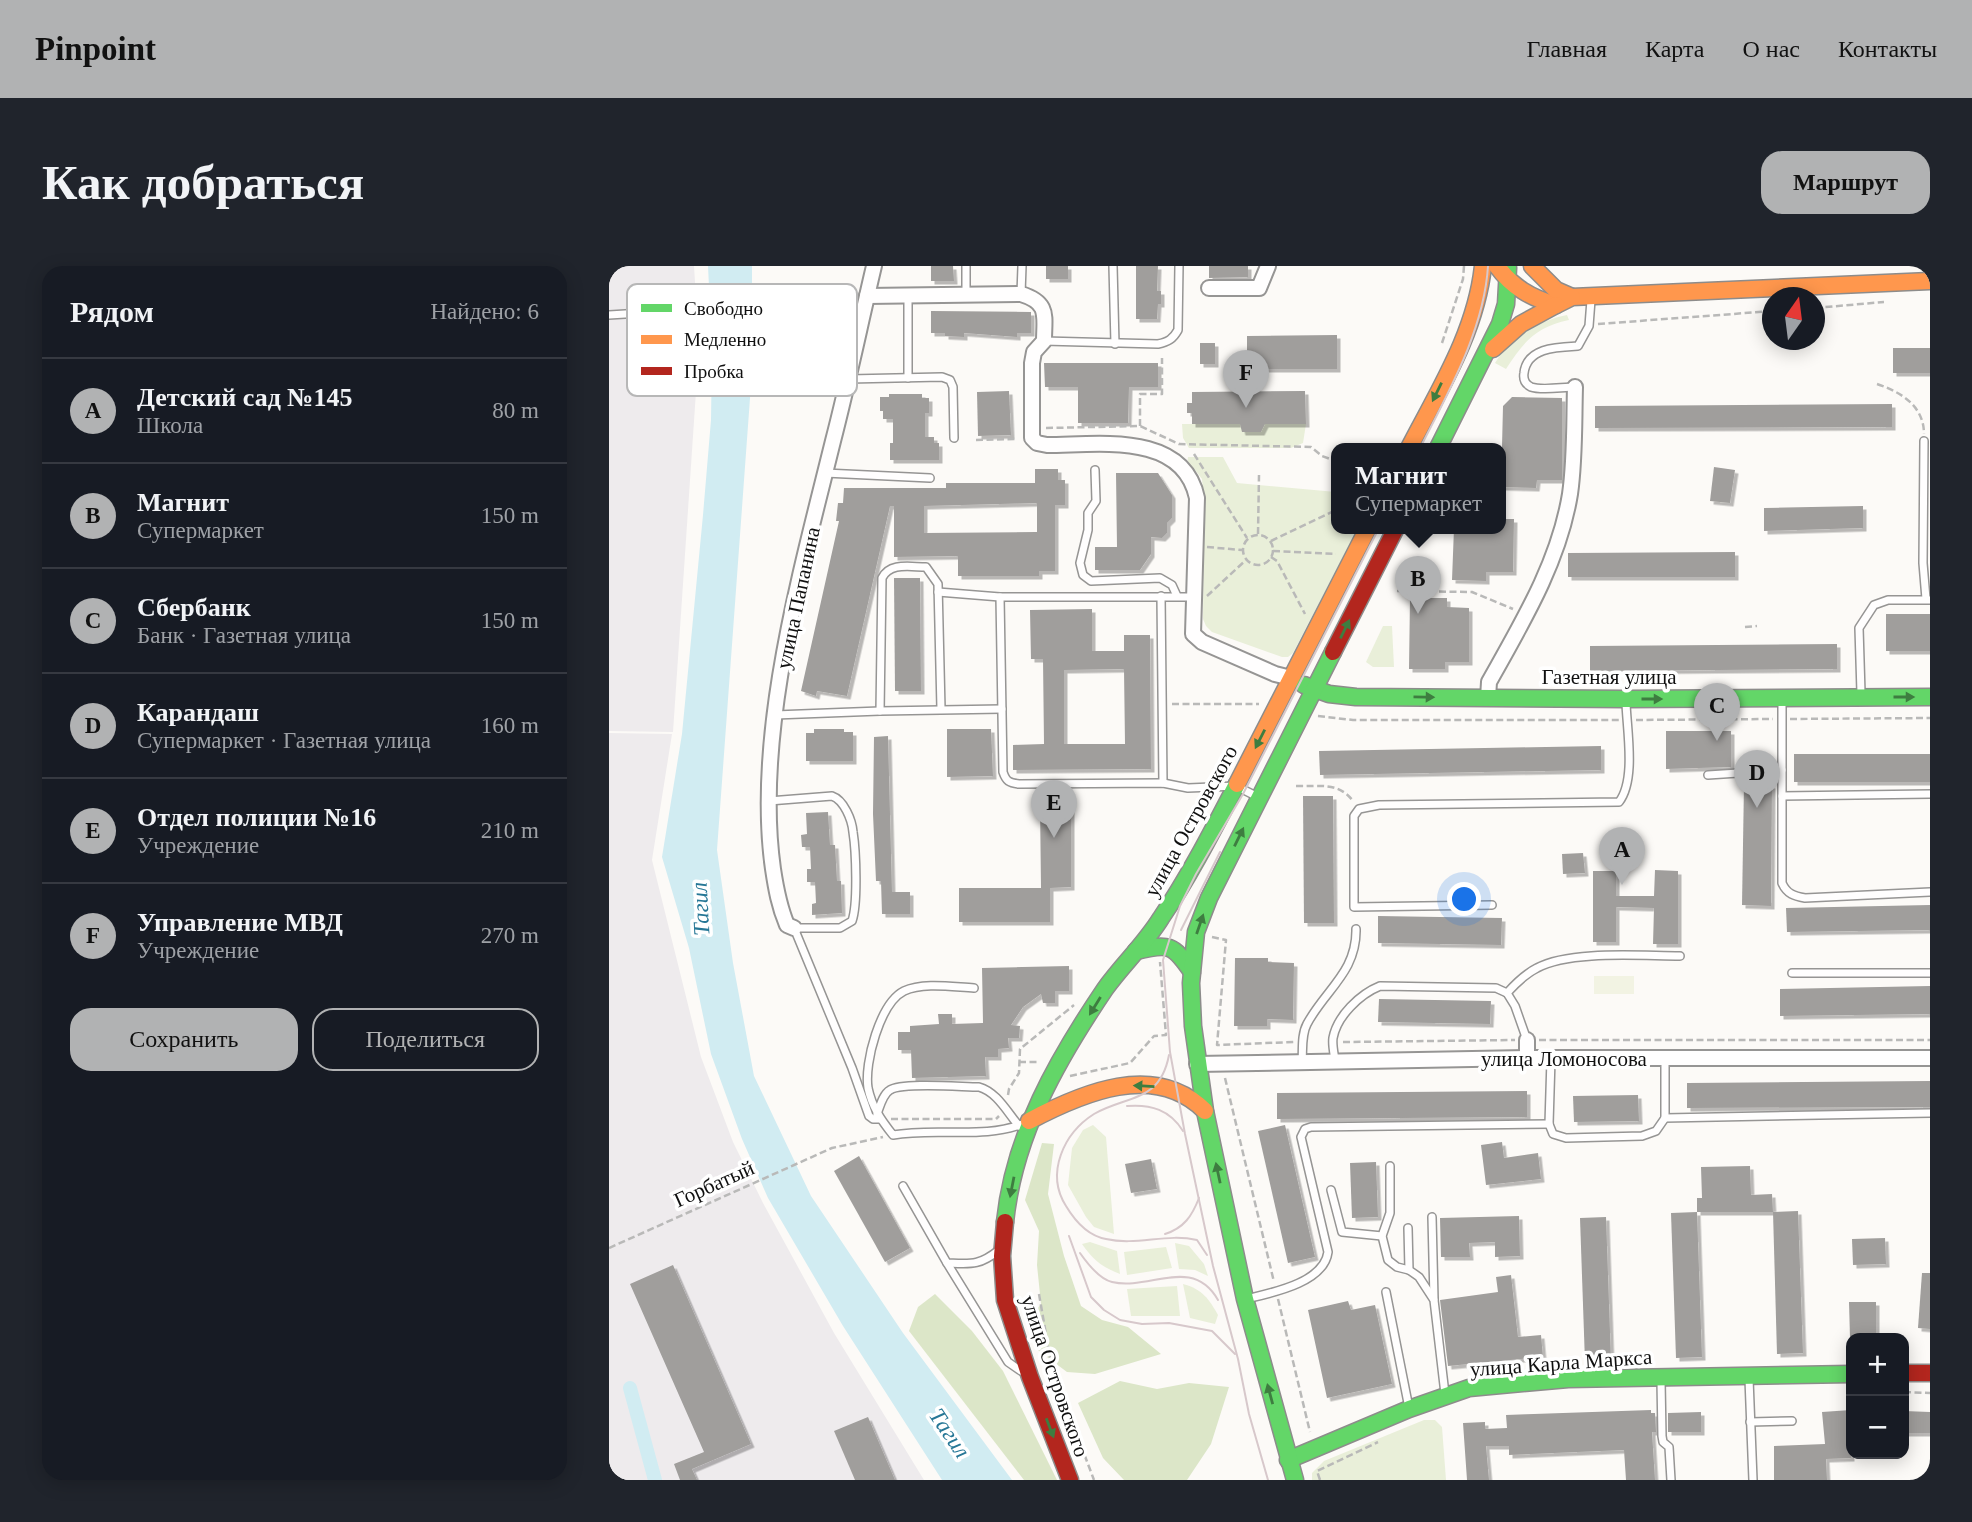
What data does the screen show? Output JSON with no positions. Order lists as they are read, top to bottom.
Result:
{
  "streets": {
    "main road": ["Газетная улица", "улица Островского", "улица Карла Маркса"],
    "street": ["улица Папанина", "улица Ломоносова"],
    "path": ["Горбатый"]
  },
  "crossings": [
    ["Газетная улица", "улица Островского"]
  ],
  "one_way": ["Газетная улица"],
  "water": ["Тагил"],
  "legend": ["Свободно", "Медленно", "Пробка"],
  "north": "top",
  "page": {
    "header": "Pinpoint",
    "nav": [
      "Главная",
      "Карта",
      "О нас",
      "Контакты"
    ],
    "buttons": [
      "Маршрут",
      ["Сохранить", "Поделиться"]
    ],
    "title": "Как добраться",
    "heading": ["Рядом", "Найдено: 6"],
    "pins": [
      "F",
      "B",
      "C",
      "D",
      "E",
      "A"
    ],
    "list": [
      {
        "mark": "A",
        "name": "Детский сад №145",
        "note": "Школа",
        "value": "80 m"
      },
      {
        "mark": "B",
        "name": "Магнит",
        "note": "Супермаркет",
        "value": "150 m"
      },
      {
        "mark": "C",
        "name": "Сбербанк",
        "note": "Банк · Газетная улица",
        "value": "150 m"
      },
      {
        "mark": "D",
        "name": "Карандаш",
        "note": "Супермаркет · Газетная улица",
        "value": "160 m"
      },
      {
        "mark": "E",
        "name": "Отдел полиции №16",
        "note": "Учреждение",
        "value": "210 m"
      },
      {
        "mark": "F",
        "name": "Управление МВД",
        "note": "Учреждение",
        "value": "270 m"
      }
    ],
    "popup": ["Магнит", "Супермаркет"],
    "map_buttons": ["+", "−"]
  }
}
